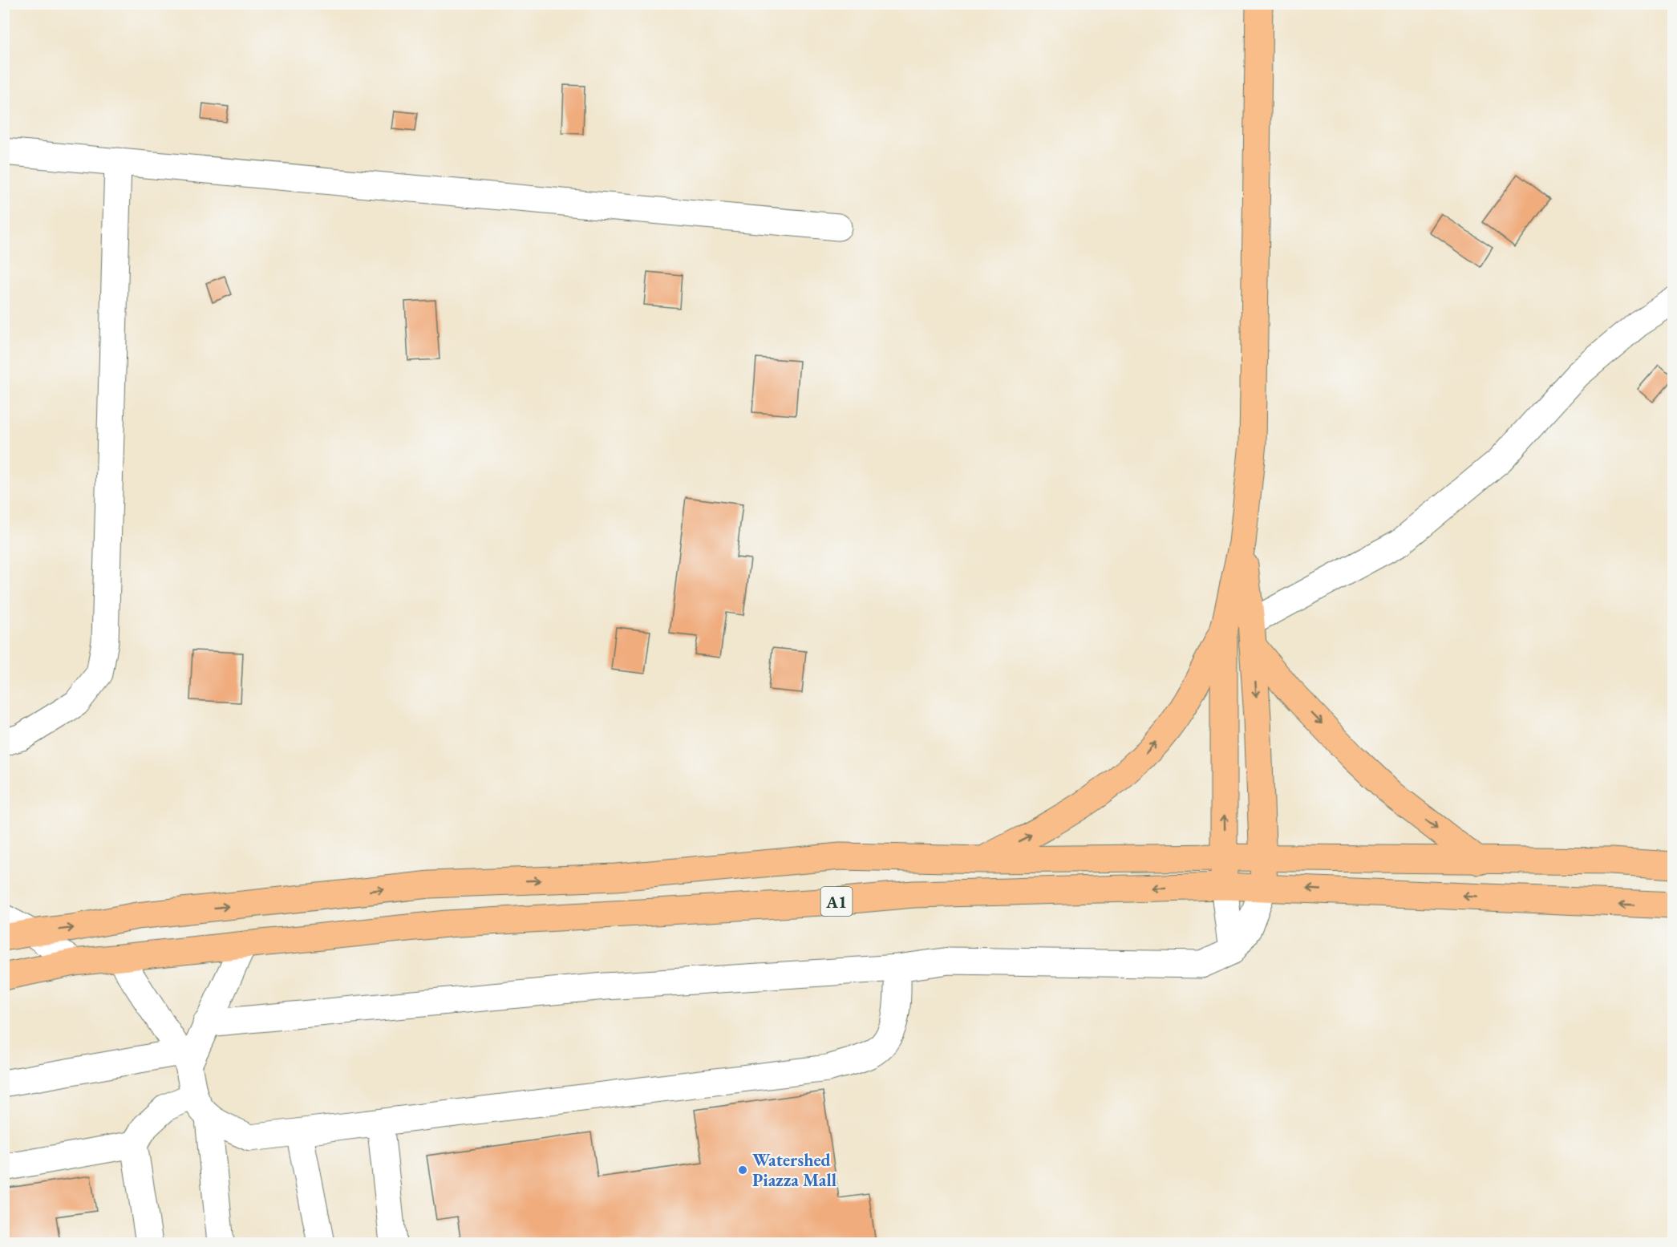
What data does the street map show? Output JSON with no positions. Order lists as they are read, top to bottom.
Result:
{
  "streets": {
    "main road": ["A1"]
  },
  "places": ["Watershed Piazza Mall"]
}
